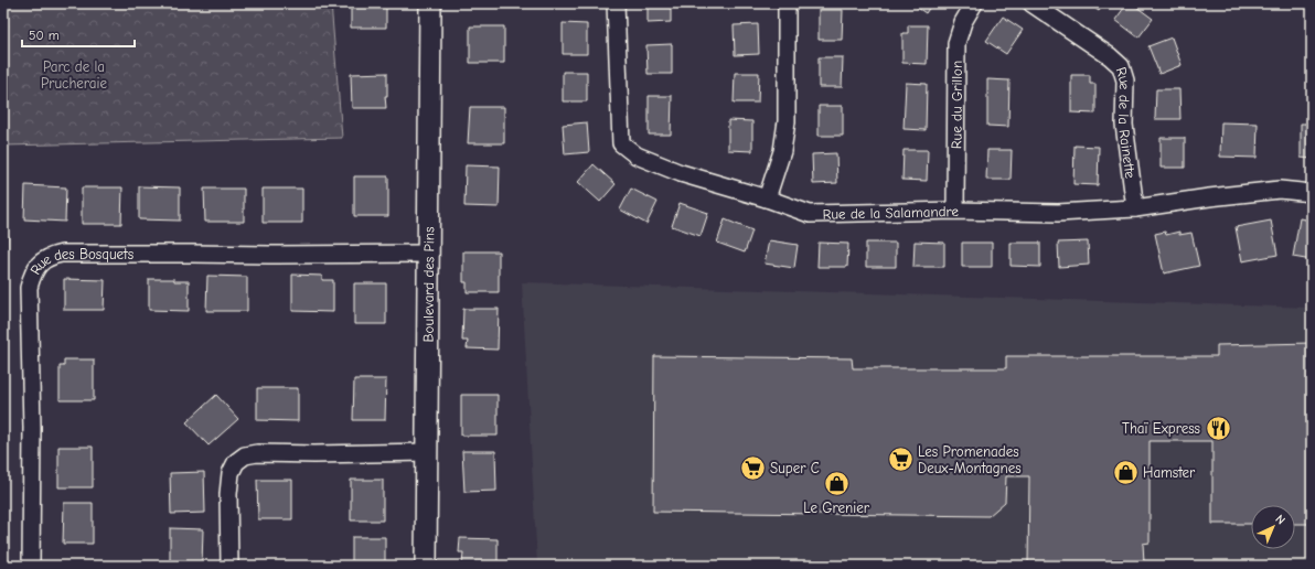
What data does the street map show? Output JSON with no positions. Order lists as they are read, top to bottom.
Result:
{
  "streets": {
    "street": [
      "Rue du Grillon",
      "Rue de la Rainette",
      "Rue de la Salamandre",
      "Rue des Bosquets",
      "Boulevard des Pins"
    ]
  },
  "crossings": [
    ["Rue du Grillon", "Rue de la Salamandre"],
    ["Rue de la Rainette", "Rue de la Salamandre"],
    ["Rue des Bosquets", "Boulevard des Pins"]
  ],
  "parks": ["Parc de la Prucheraie"],
  "places": {
    "restaurant": ["Thaï Express"],
    "supermarket": ["Les Promenades Deux-Montagnes", "Super C"],
    "shop": ["Hamster", "Le Grenier"]
  },
  "scale_bar": "50 m",
  "north": "top right"
}
